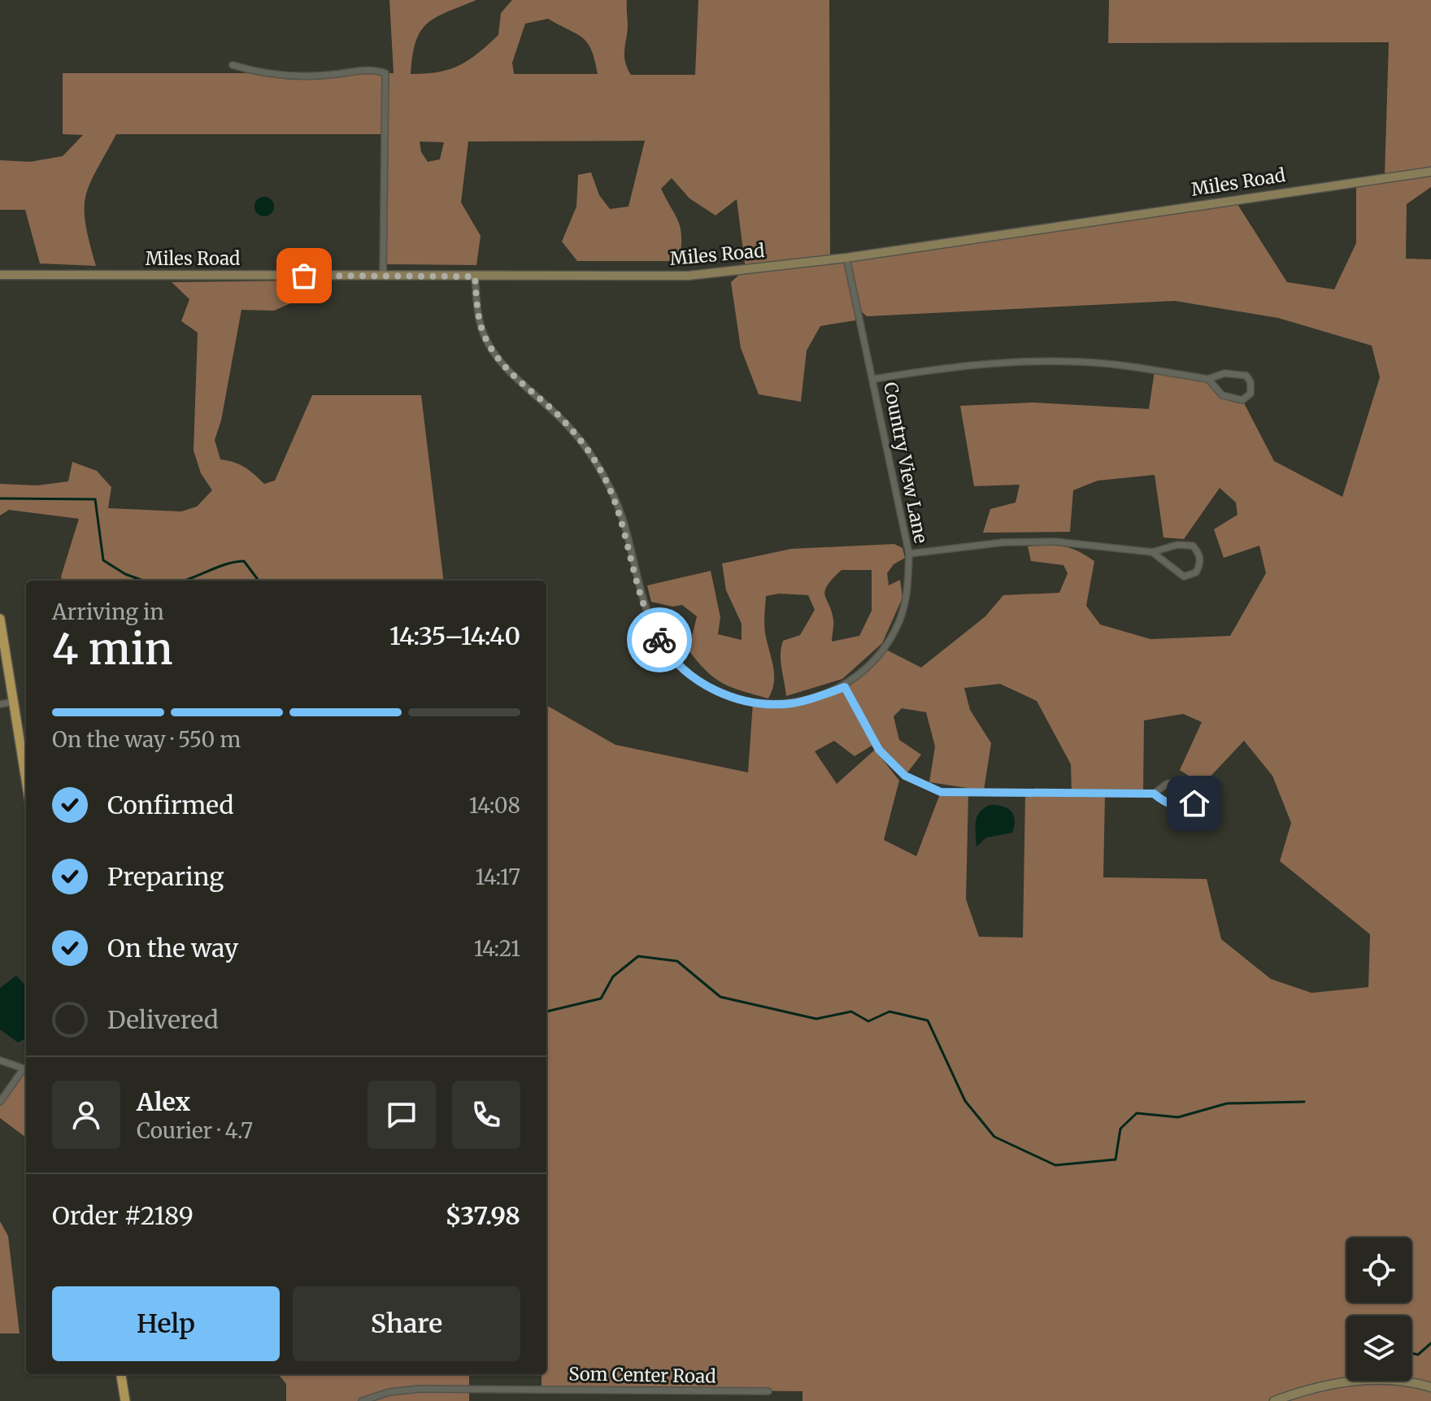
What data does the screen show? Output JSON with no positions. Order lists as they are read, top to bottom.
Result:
{
  "streets": {
    "main road": ["Miles Road"],
    "street": ["Country View Lane", "Som Center Road"]
  },
  "crossings": [
    ["Miles Road", "Country View Lane"]
  ],
  "page": {
    "heading": ["4 min", "Arriving in", "14:35–14:40"],
    "panel": [
      "Alex",
      "Courier · 4.7",
      "Order #2189",
      "$37.98"
    ],
    "bar": "On the way · 550 m",
    "list": [
      ["Confirmed", "14:08"],
      ["Preparing", "14:17"],
      ["On the way", "14:21"],
      "Delivered"
    ],
    "buttons": ["Help", "Share"]
  }
}
